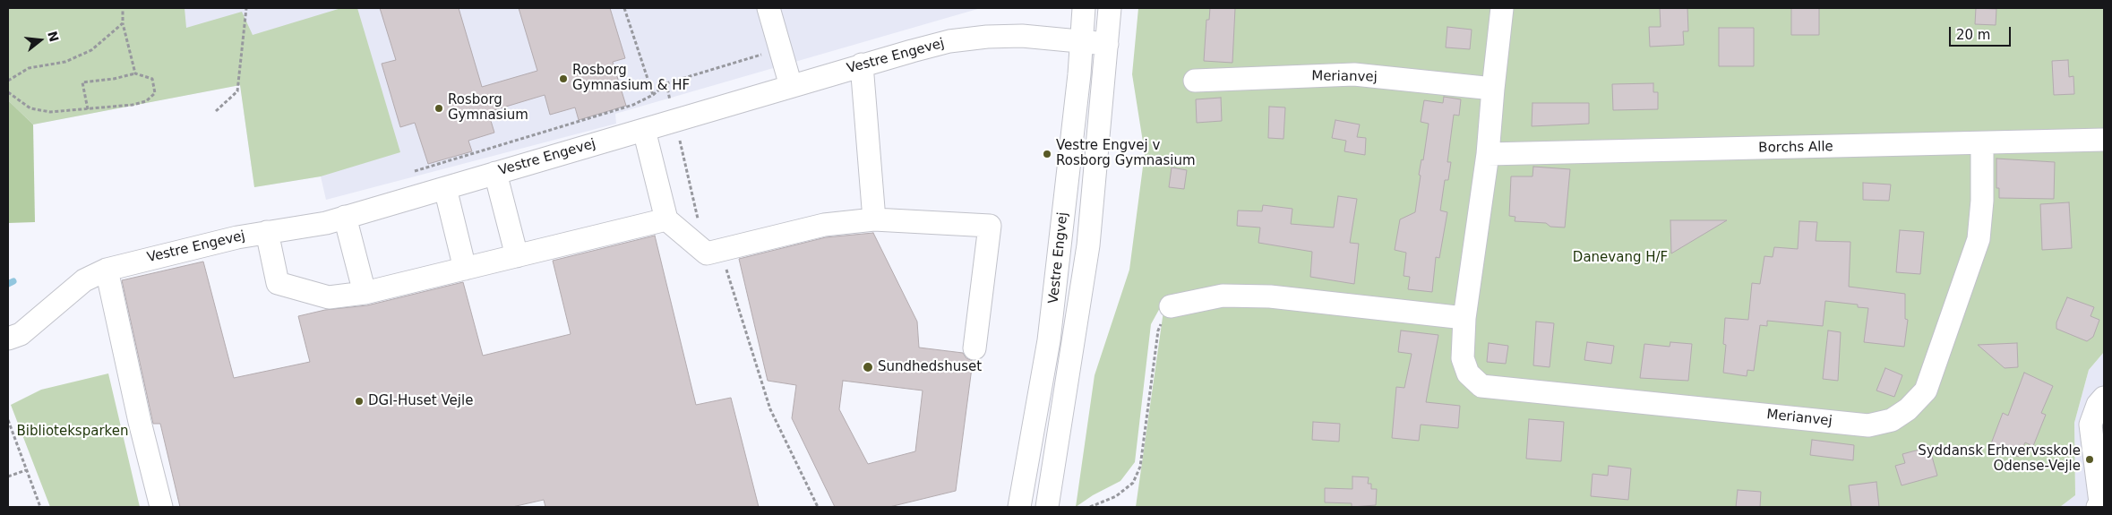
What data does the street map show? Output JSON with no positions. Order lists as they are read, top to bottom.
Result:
{
  "streets": {
    "street": [
      "Vestre Engevej",
      "Merianvej",
      "Borchs Alle",
      "Vestre Engvej"
    ]
  },
  "crossings": [
    ["Vestre Engevej", "Vestre Engvej"],
    ["Merianvej", "Borchs Alle"]
  ],
  "parks": ["Danevang H/F", "Biblioteksparken"],
  "places": [
    "Rosborg Gymnasium & HF",
    "Rosborg Gymnasium",
    "Vestre Engvej v Rosborg Gymnasium",
    "Sundhedshuset",
    "DGI-Huset Vejle",
    "Syddansk Erhvervsskole Odense-Vejle"
  ],
  "scale_bar": "20 m",
  "north": "right"
}
